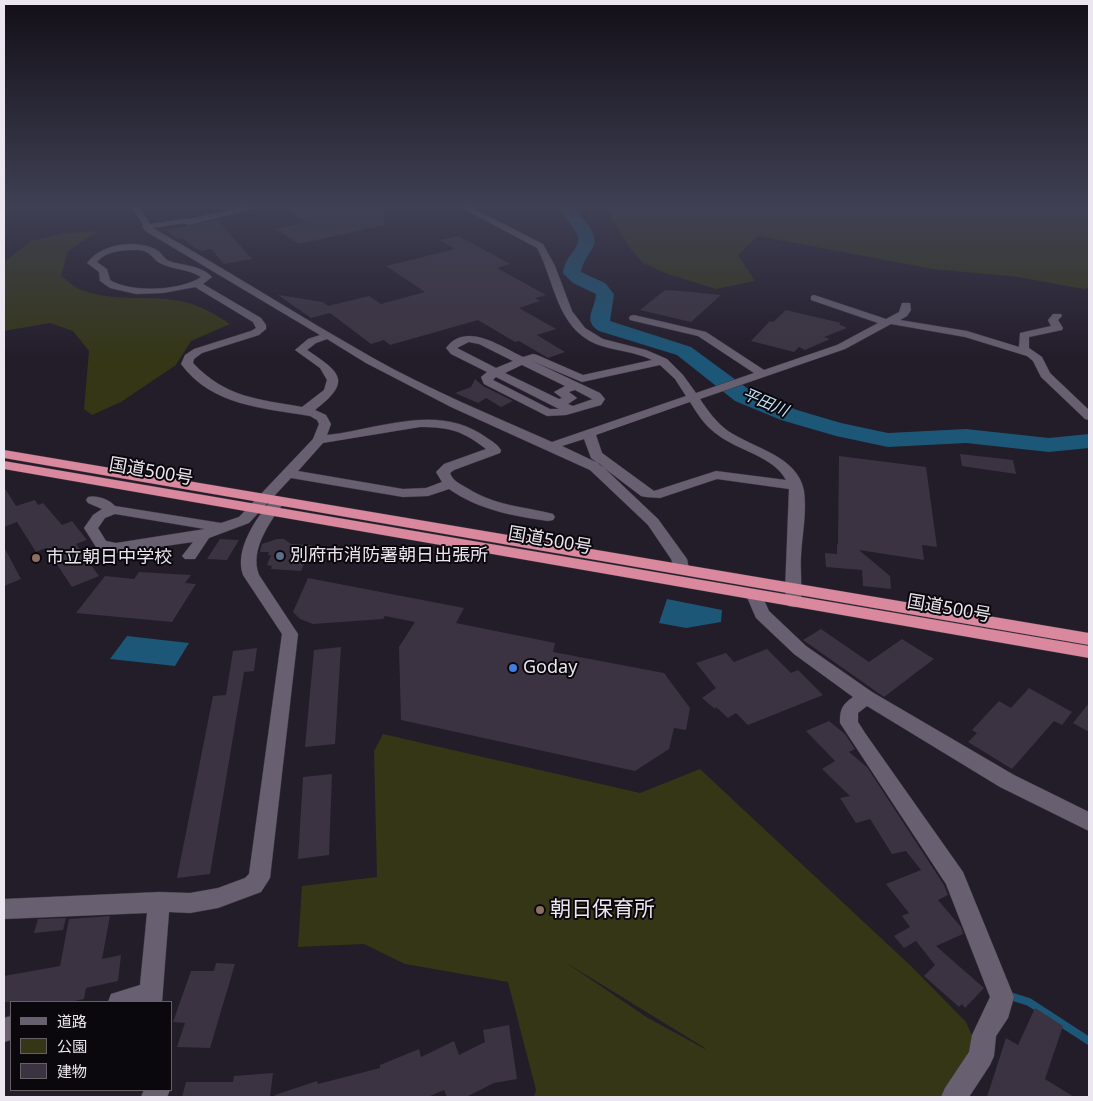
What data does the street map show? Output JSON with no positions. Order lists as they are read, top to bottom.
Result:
{
  "streets": {
    "highway": ["国道500号"]
  },
  "water": ["平田川"],
  "places": [
    "別府市消防署朝日出張所",
    "市立朝日中学校",
    "Goday",
    "朝日保育所"
  ],
  "legend": ["道路", "公園", "建物"]
}
